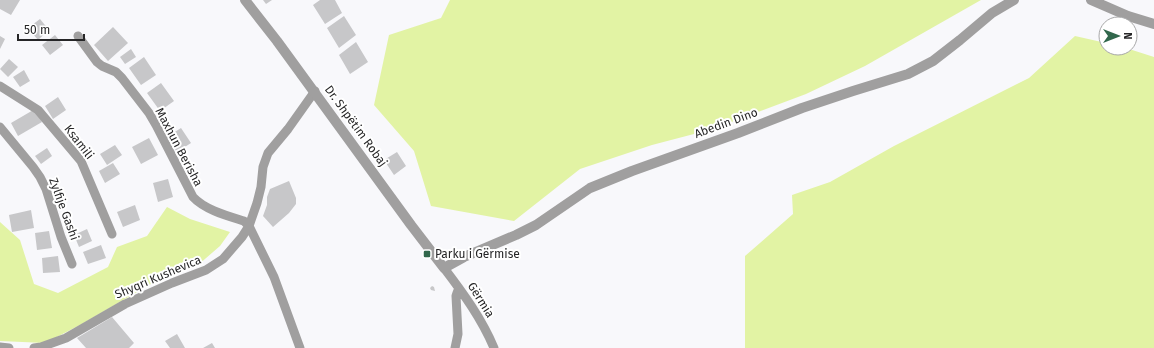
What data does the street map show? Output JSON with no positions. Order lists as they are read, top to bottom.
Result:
{
  "streets": {
    "street": [
      "Abedin Dino",
      "Dr. Shpëtim Robaj",
      "Ksamili",
      "Maxhun Berisha",
      "Zylfije Gashi",
      "Shyqri Kushevica",
      "Gërmia"
    ]
  },
  "crossings": [
    ["Abedin Dino", "Dr. Shpëtim Robaj"],
    ["Abedin Dino", "Gërmia"],
    ["Dr. Shpëtim Robaj", "Shyqri Kushevica"],
    ["Dr. Shpëtim Robaj", "Gërmia"],
    ["Maxhun Berisha", "Shyqri Kushevica"]
  ],
  "places": {
    "transit": ["Parku i Gërmise"]
  },
  "scale_bar": "50 m",
  "north": "right"
}
